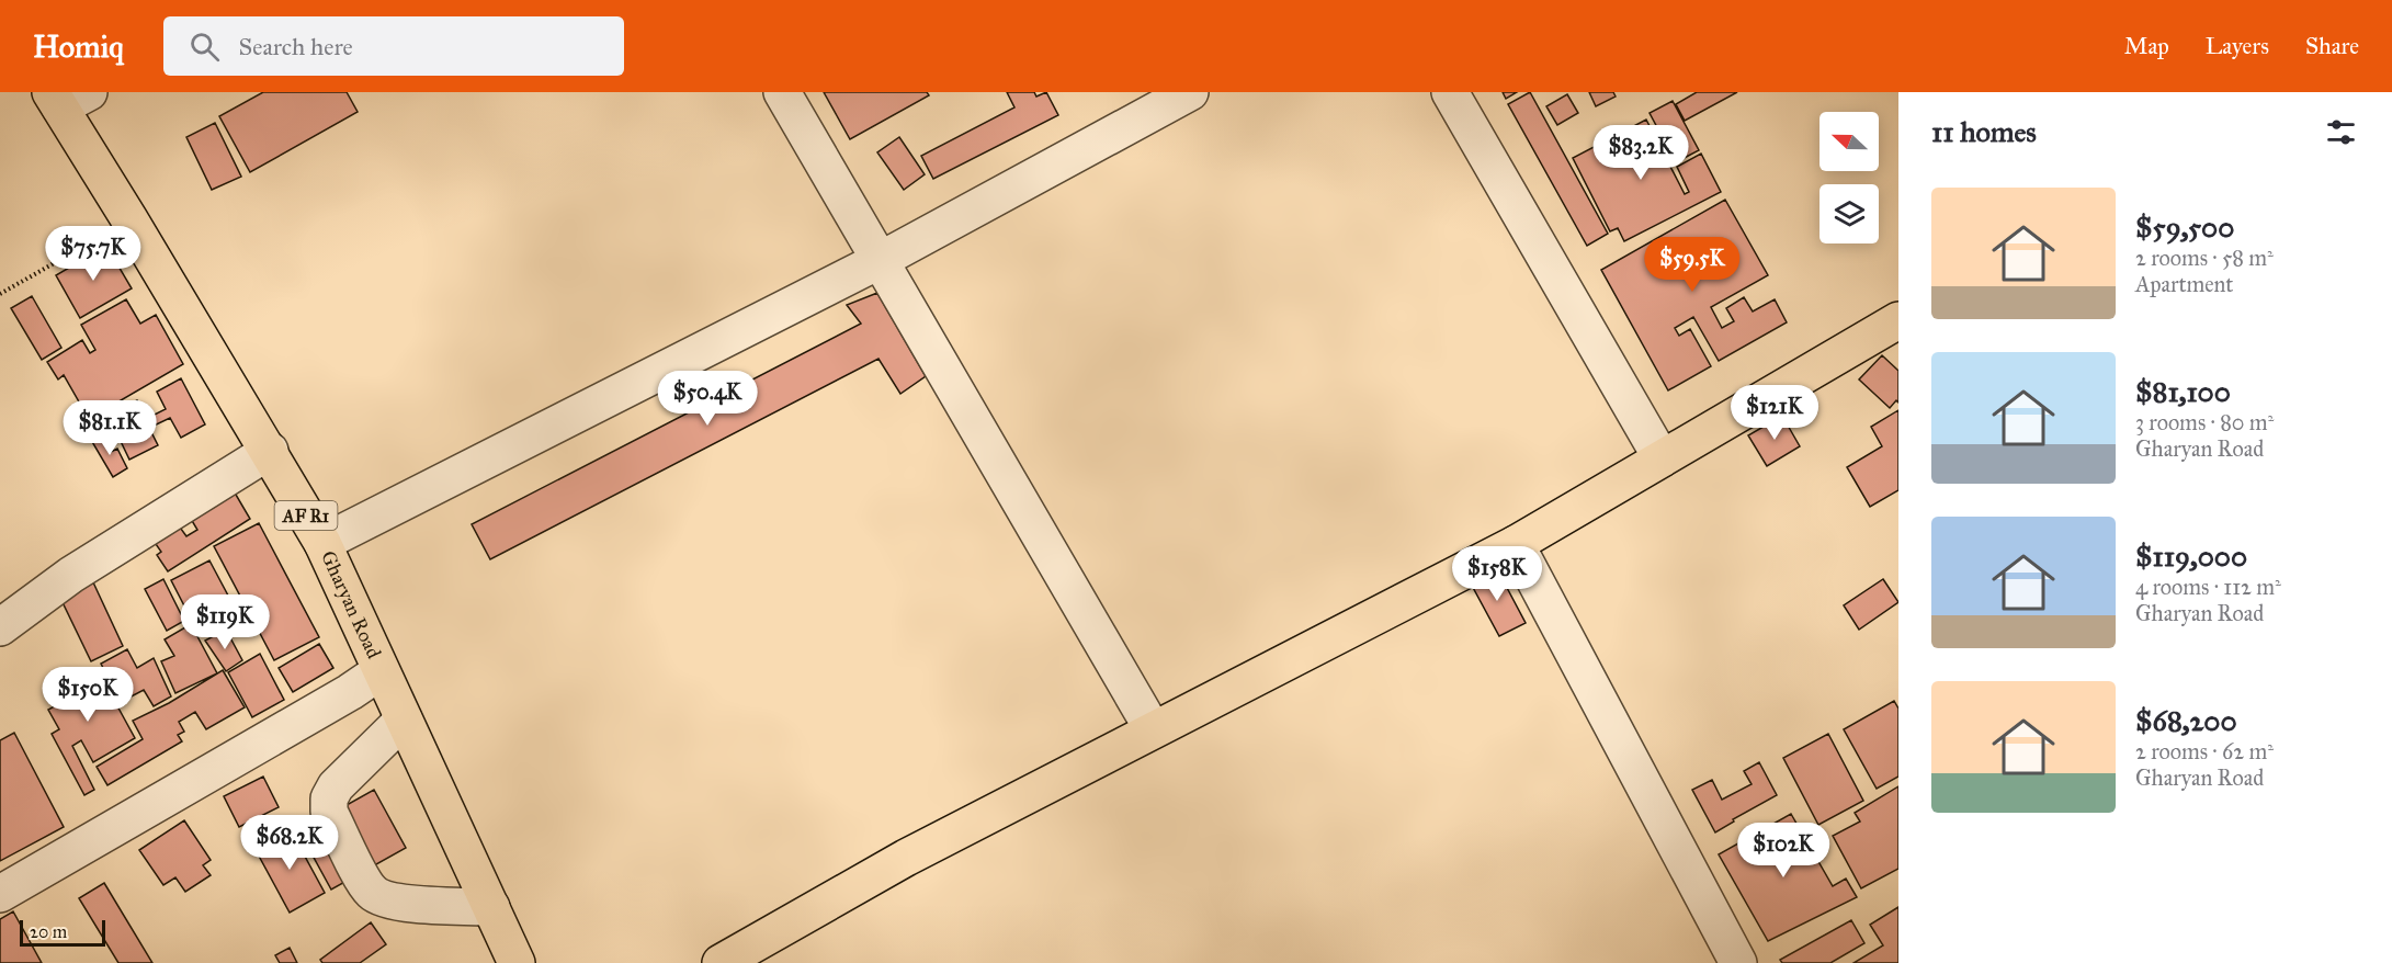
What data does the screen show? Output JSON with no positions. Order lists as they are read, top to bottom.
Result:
{
  "streets": {
    "main road": ["AF R1", "Gharyan Road"]
  },
  "scale_bar": "20 m",
  "north": "left",
  "page": {
    "header": "Homiq",
    "search": "Search here",
    "nav": ["Map", "Layers", "Share"],
    "heading": "11 homes",
    "price": [
      "$83.2K",
      "$75.7K",
      "$59.5K",
      "$50.4K",
      "$121K",
      "$81.1K",
      "$158K",
      "$119K",
      "$150K",
      "$68.2K",
      "$102K"
    ],
    "list": [
      {
        "name": "$59,500",
        "note": "2 rooms · 58 m² · Apartment"
      },
      {
        "name": "$81,100",
        "note": "3 rooms · 80 m² · Gharyan Road"
      },
      {
        "name": "$119,000",
        "note": "4 rooms · 112 m² · Gharyan Road"
      },
      {
        "name": "$68,200",
        "note": "2 rooms · 62 m² · Gharyan Road"
      }
    ],
    "scale": "20 m"
  }
}
